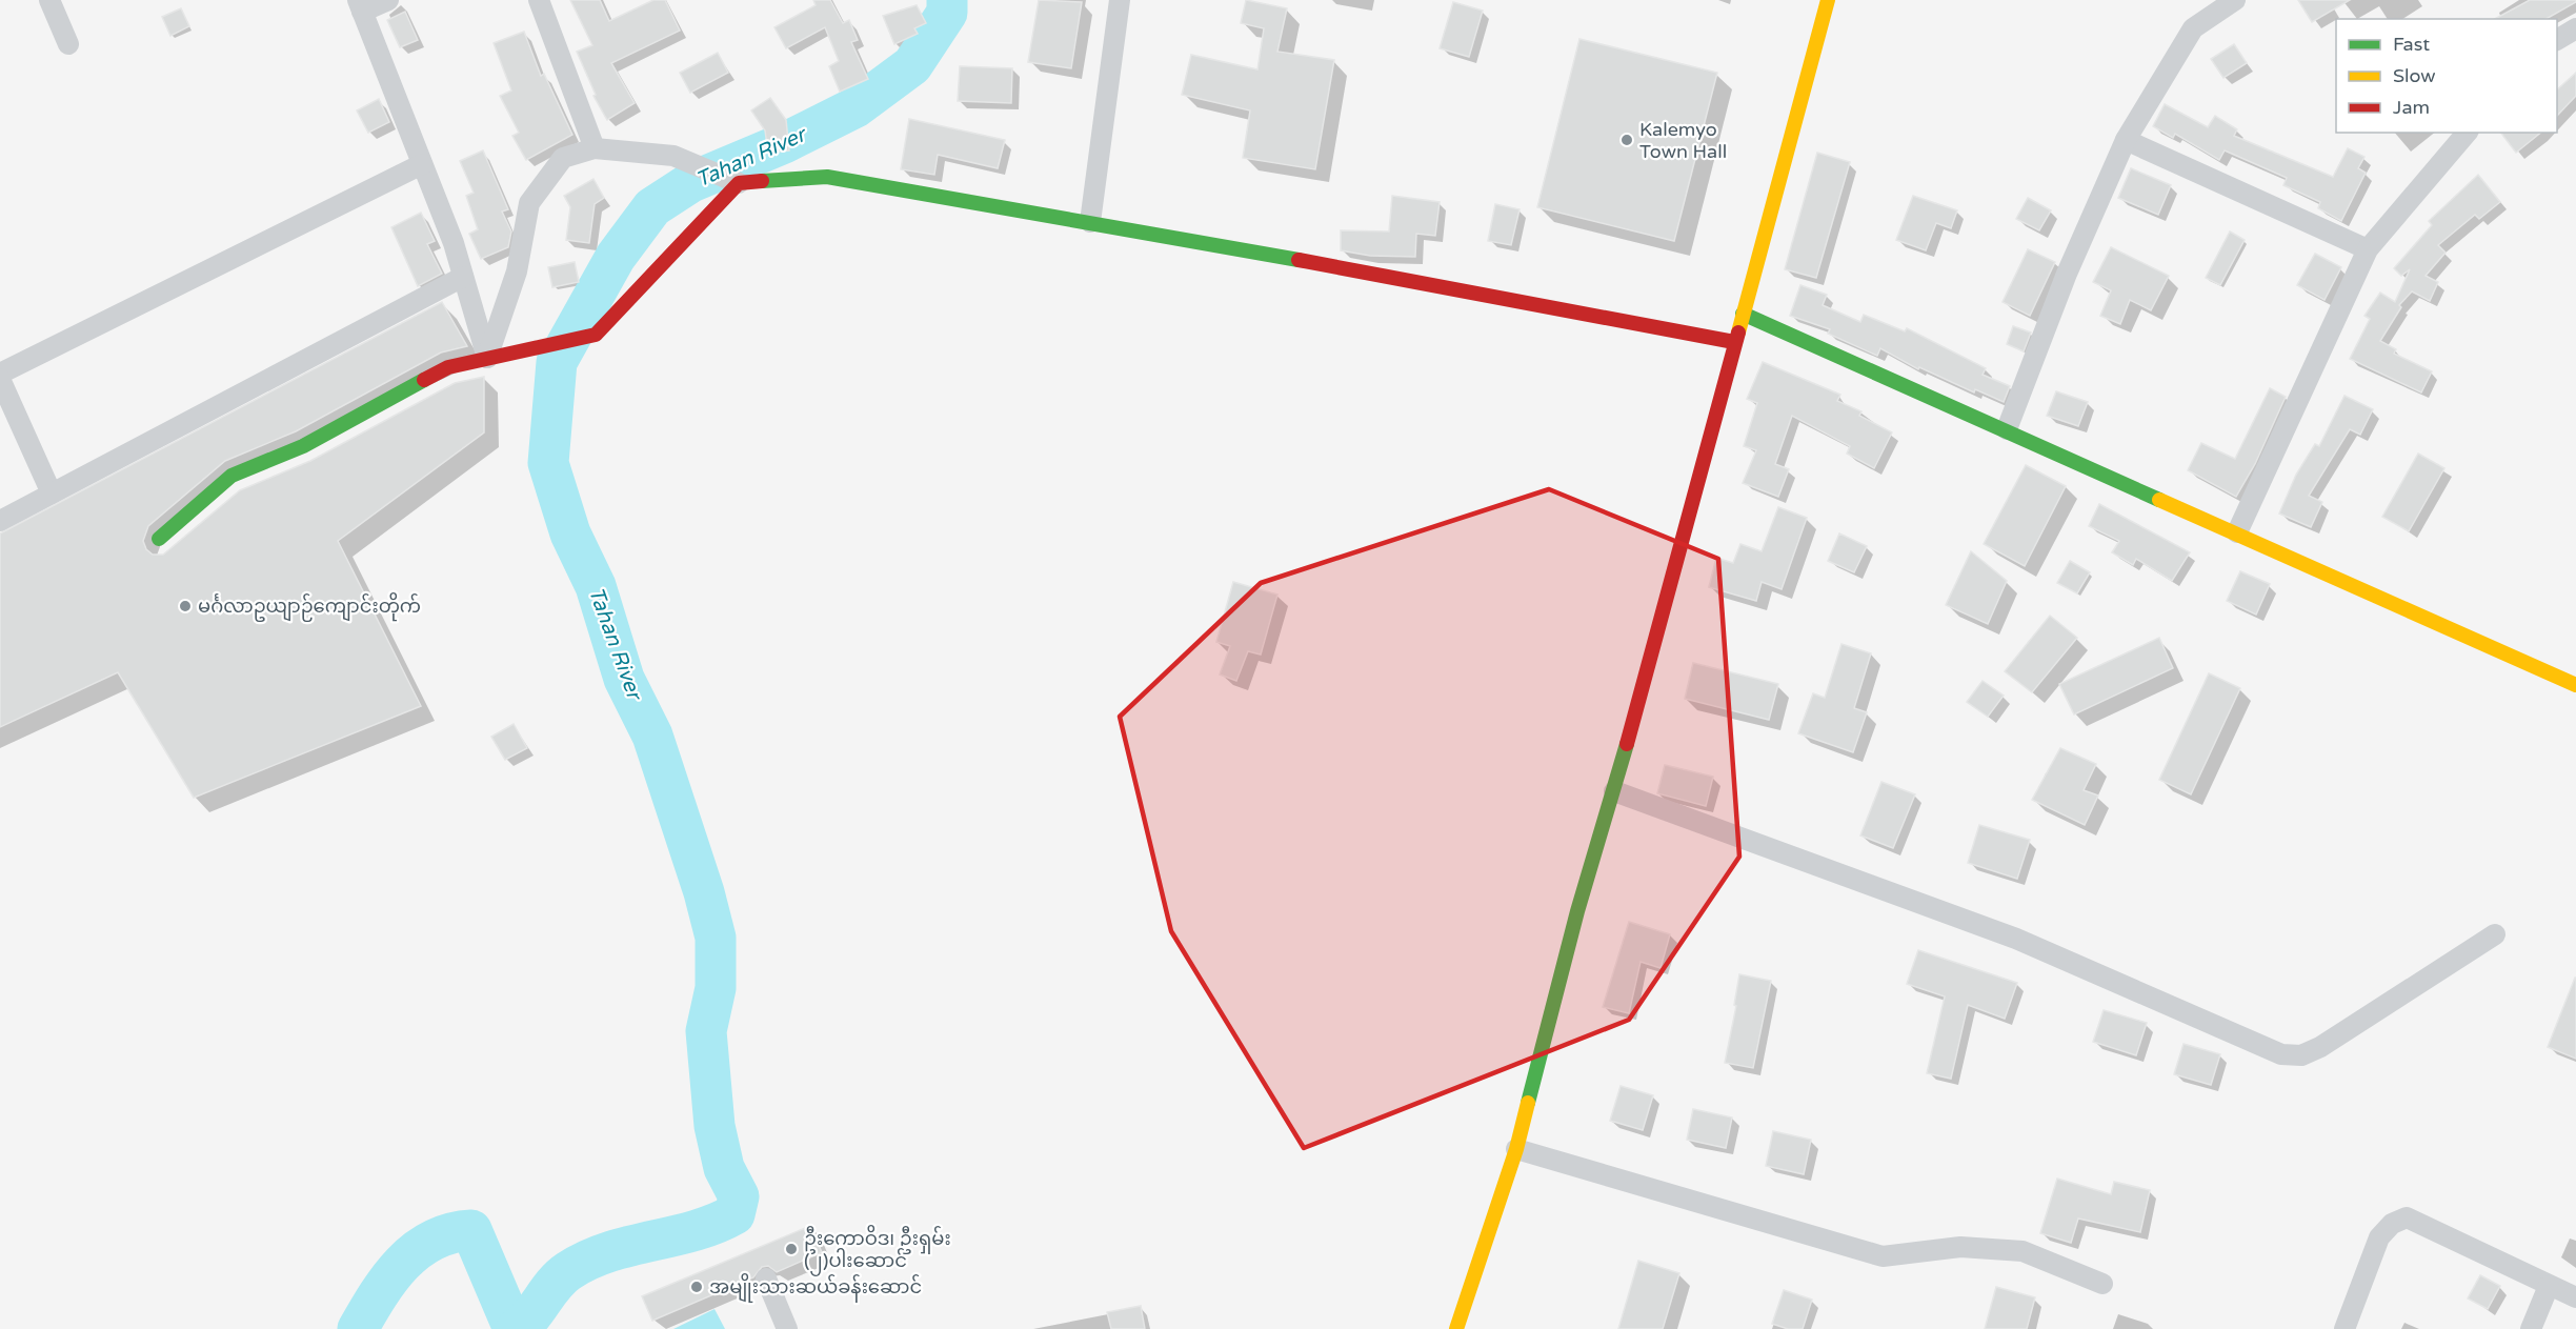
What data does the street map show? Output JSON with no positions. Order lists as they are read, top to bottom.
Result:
{
  "water": ["Tahan River"],
  "places": [
    "Kalemyo Town Hall",
    "မင်္ဂလာဥယျာဉ်ကျောင်းတိုက်",
    "ဦးကောဝိဒ၊ ဦးရှမ်း (၂)ပါးဆောင်",
    "အမျိုးသားဆယ်ခန်းဆောင်"
  ],
  "legend": ["Fast", "Slow", "Jam"]
}
